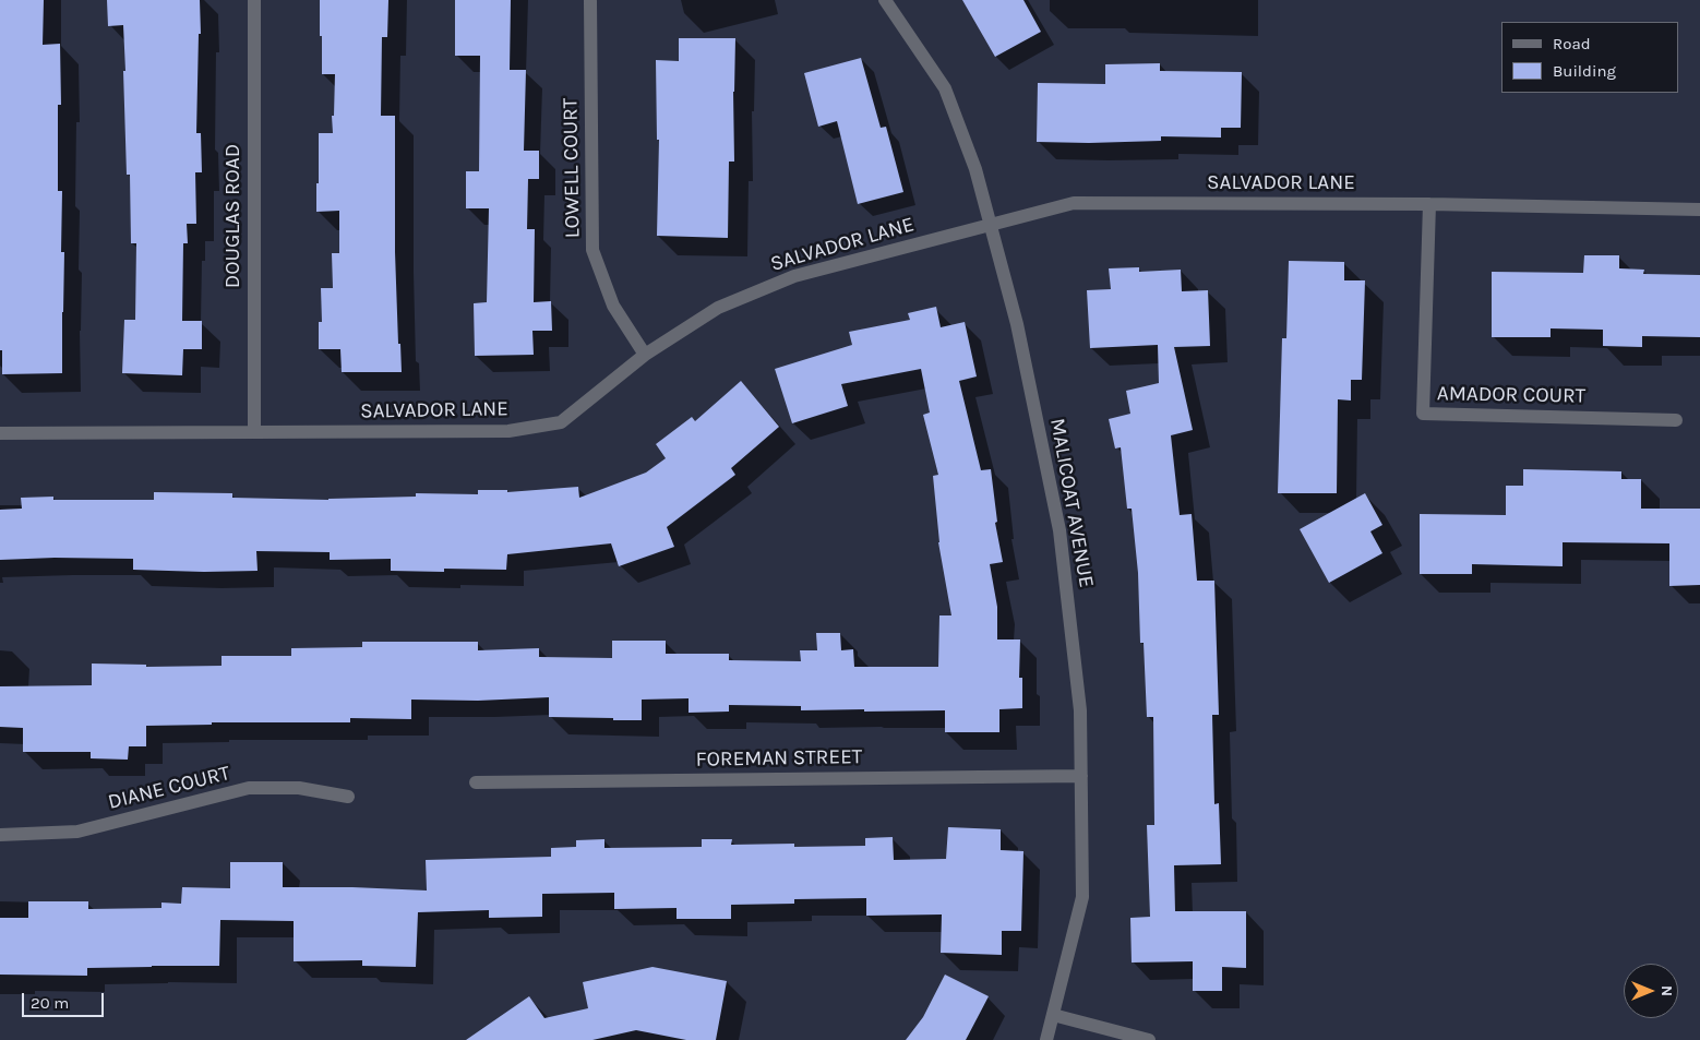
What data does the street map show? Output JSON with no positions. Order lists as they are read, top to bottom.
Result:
{
  "streets": {
    "street": [
      "LOWELL COURT",
      "SALVADOR LANE",
      "DOUGLAS ROAD",
      "AMADOR COURT",
      "MALICOAT AVENUE",
      "FOREMAN STREET",
      "DIANE COURT"
    ]
  },
  "crossings": [
    ["LOWELL COURT", "SALVADOR LANE"],
    ["SALVADOR LANE", "DOUGLAS ROAD"],
    ["SALVADOR LANE", "AMADOR COURT"],
    ["SALVADOR LANE", "MALICOAT AVENUE"],
    ["MALICOAT AVENUE", "FOREMAN STREET"]
  ],
  "legend": ["Road", "Building"],
  "scale_bar": "20 m",
  "north": "right"
}
